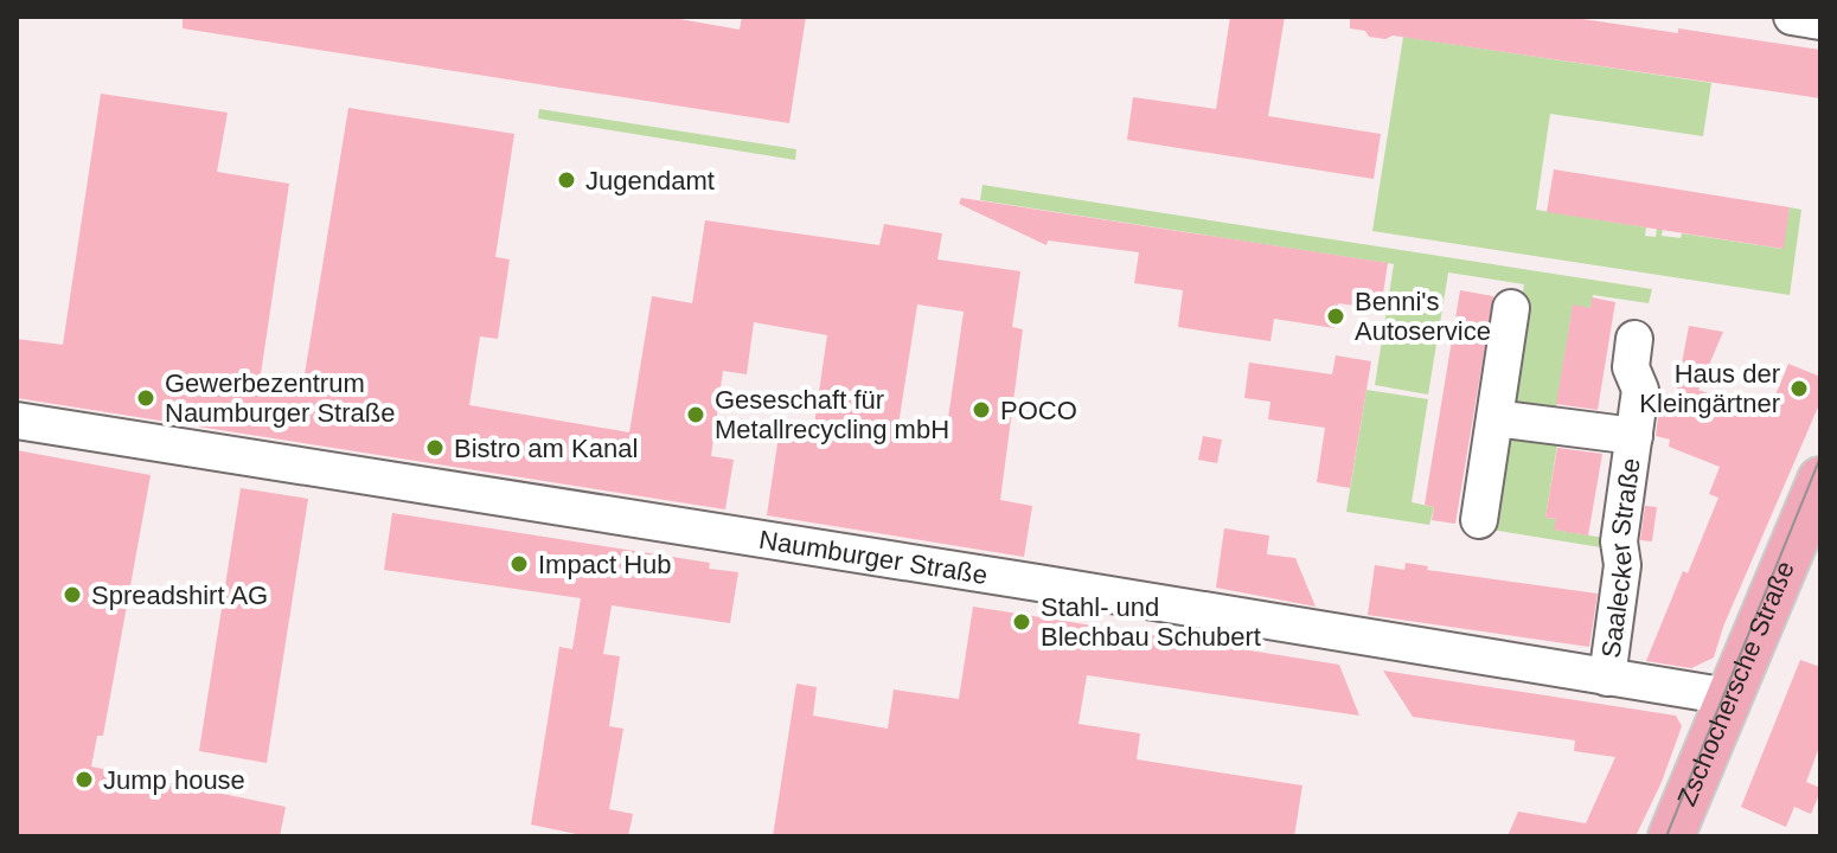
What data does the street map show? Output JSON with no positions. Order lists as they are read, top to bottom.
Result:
{
  "streets": {
    "main road": ["Zschochersche Straße"],
    "street": ["Naumburger Straße", "Saalecker Straße"]
  },
  "crossings": [
    ["Naumburger Straße", "Saalecker Straße"],
    ["Naumburger Straße", "Zschochersche Straße"]
  ],
  "places": [
    "Jugendamt",
    "Benni's Autoservice",
    "Haus der Kleingärtner",
    "Gewerbezentrum Naumburger Straße",
    "POCO",
    "Geseschaft für Metallrecycling mbH",
    "Bistro am Kanal",
    "Impact Hub",
    "Spreadshirt AG",
    "Stahl- und Blechbau Schubert",
    "Jump house"
  ]
}
